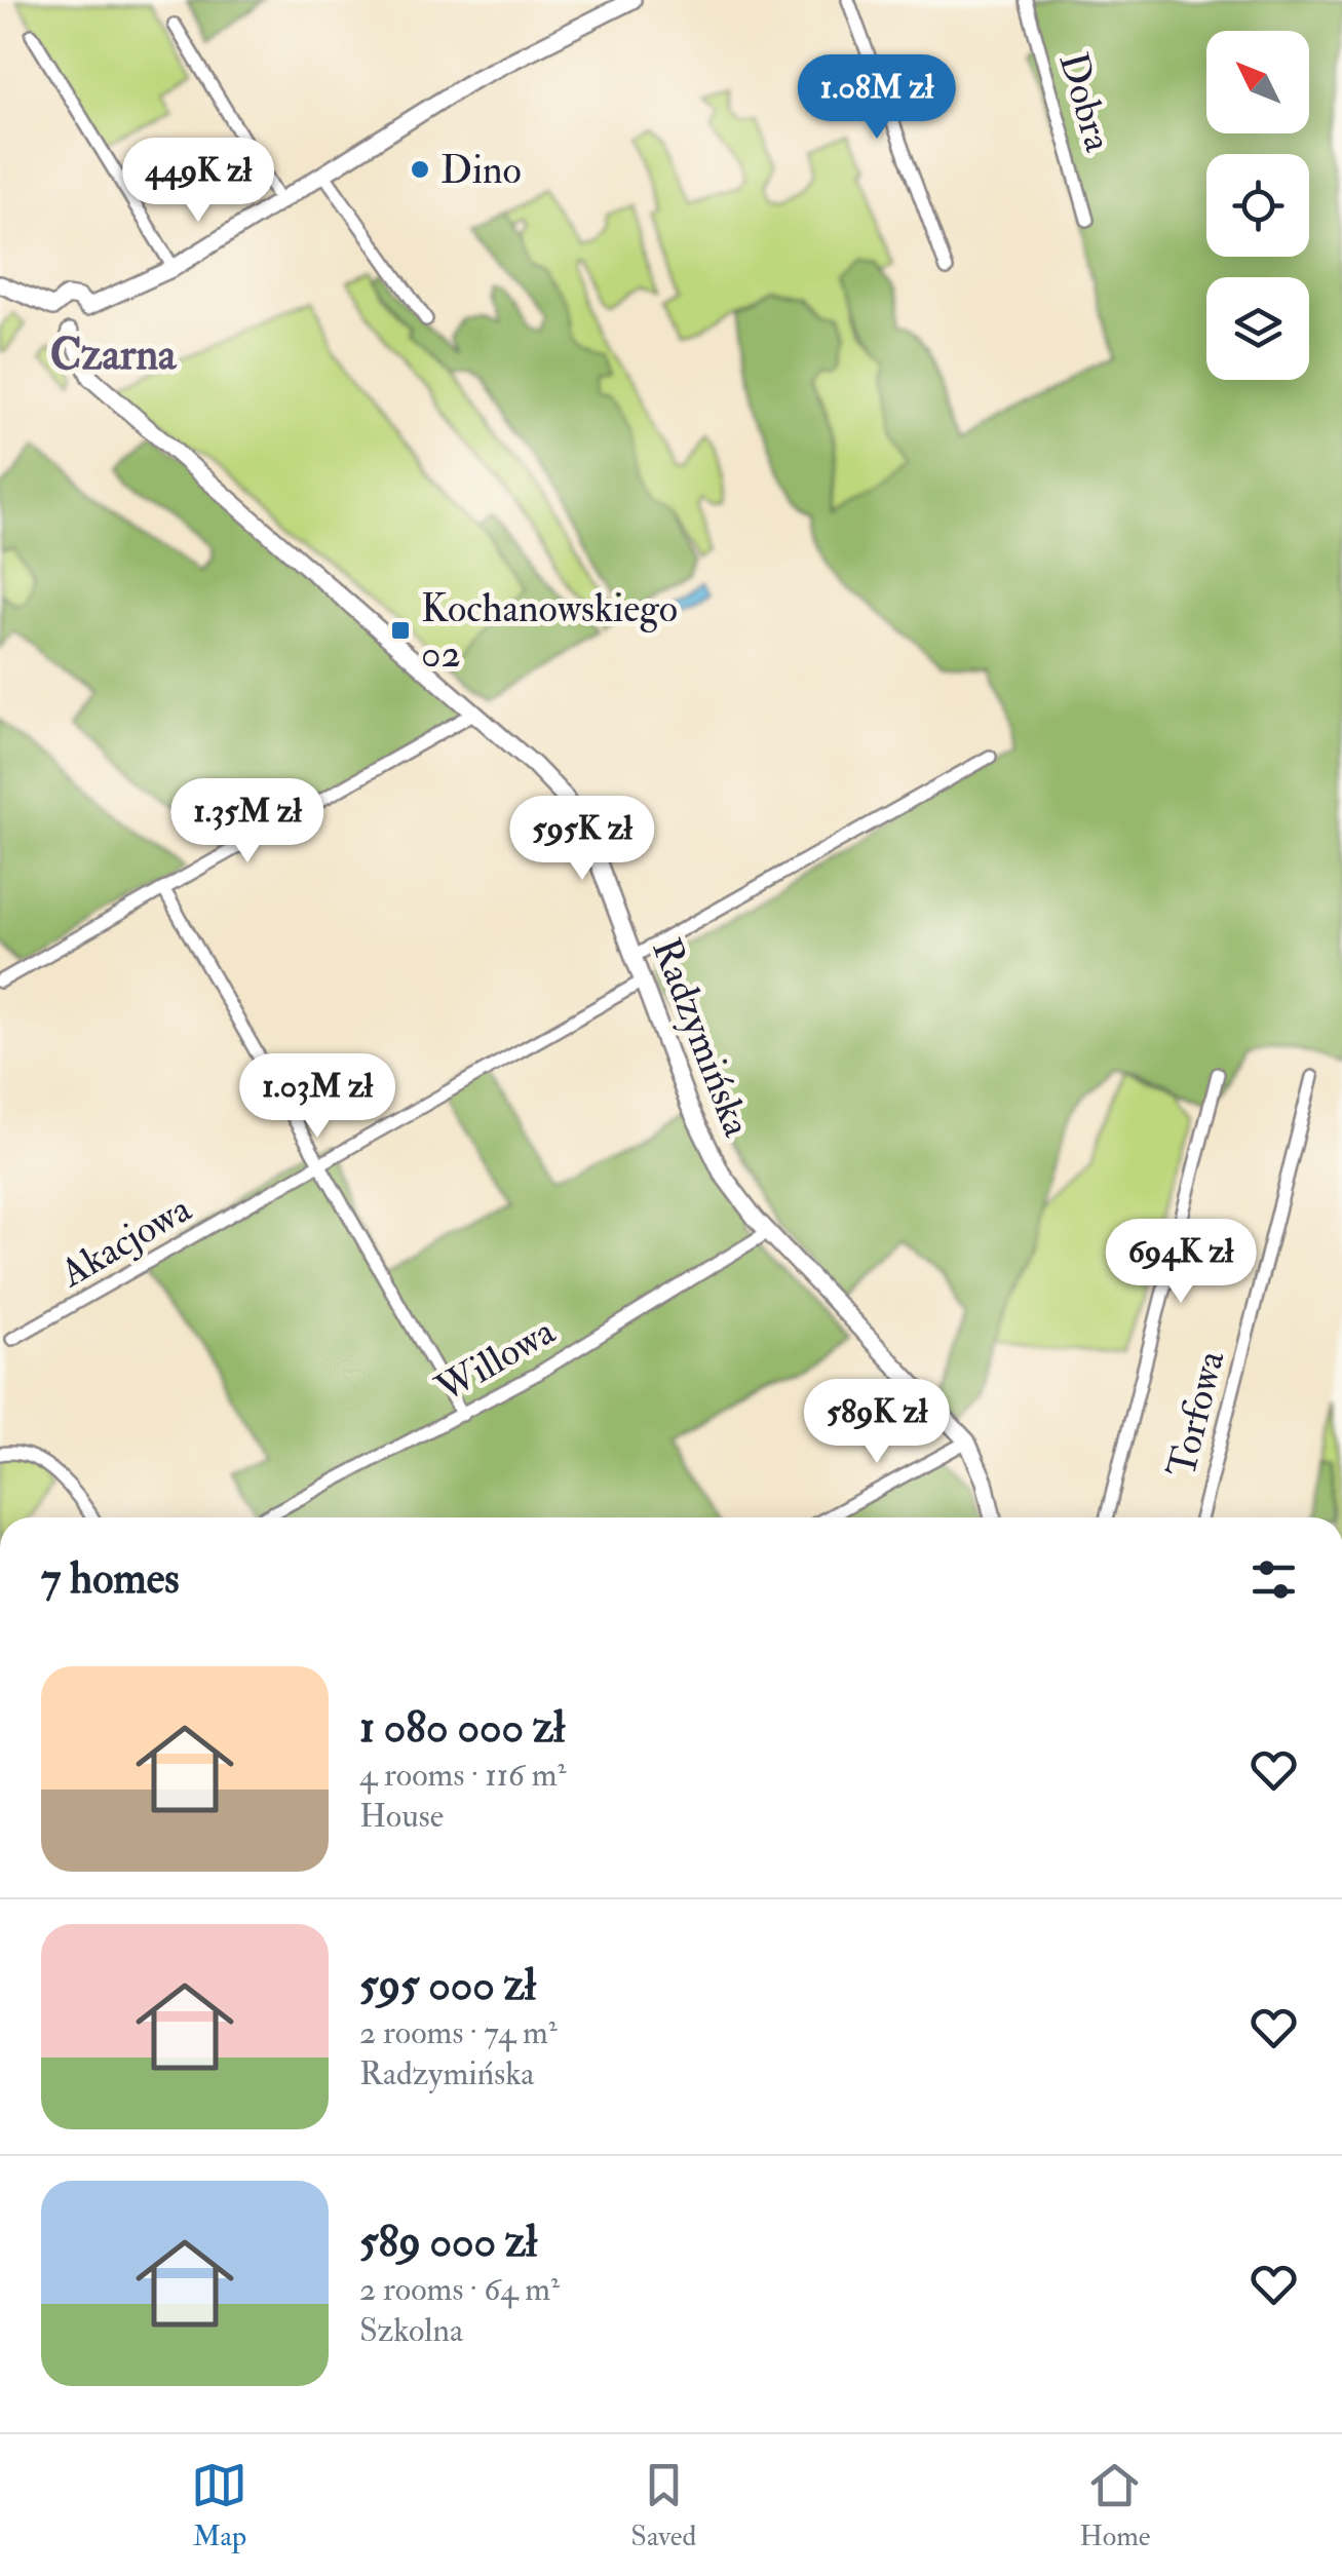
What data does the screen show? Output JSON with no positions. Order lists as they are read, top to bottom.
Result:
{
  "streets": {
    "street": [
      "Dobra",
      "Radzymińska",
      "Akacjowa",
      "Willowa",
      "Torfowa"
    ]
  },
  "crossings": [
    ["Radzymińska", "Akacjowa"],
    ["Radzymińska", "Willowa"]
  ],
  "districts": ["Czarna"],
  "places": {
    "other": ["Dino"],
    "transit": ["Kochanowskiego 02"]
  },
  "north": "top left",
  "page": {
    "price": [
      "1.08M zł",
      "449K zł",
      "1.35M zł",
      "595K zł",
      "1.03M zł",
      "694K zł",
      "589K zł"
    ],
    "heading": "7 homes",
    "list": [
      {
        "name": "1 080 000 zł",
        "note": "4 rooms · 116 m² · House"
      },
      {
        "name": "595 000 zł",
        "note": "2 rooms · 74 m² · Radzymińska"
      },
      {
        "name": "589 000 zł",
        "note": "2 rooms · 64 m² · Szkolna"
      }
    ],
    "tabs": ["Map", "Saved", "Home"]
  }
}
